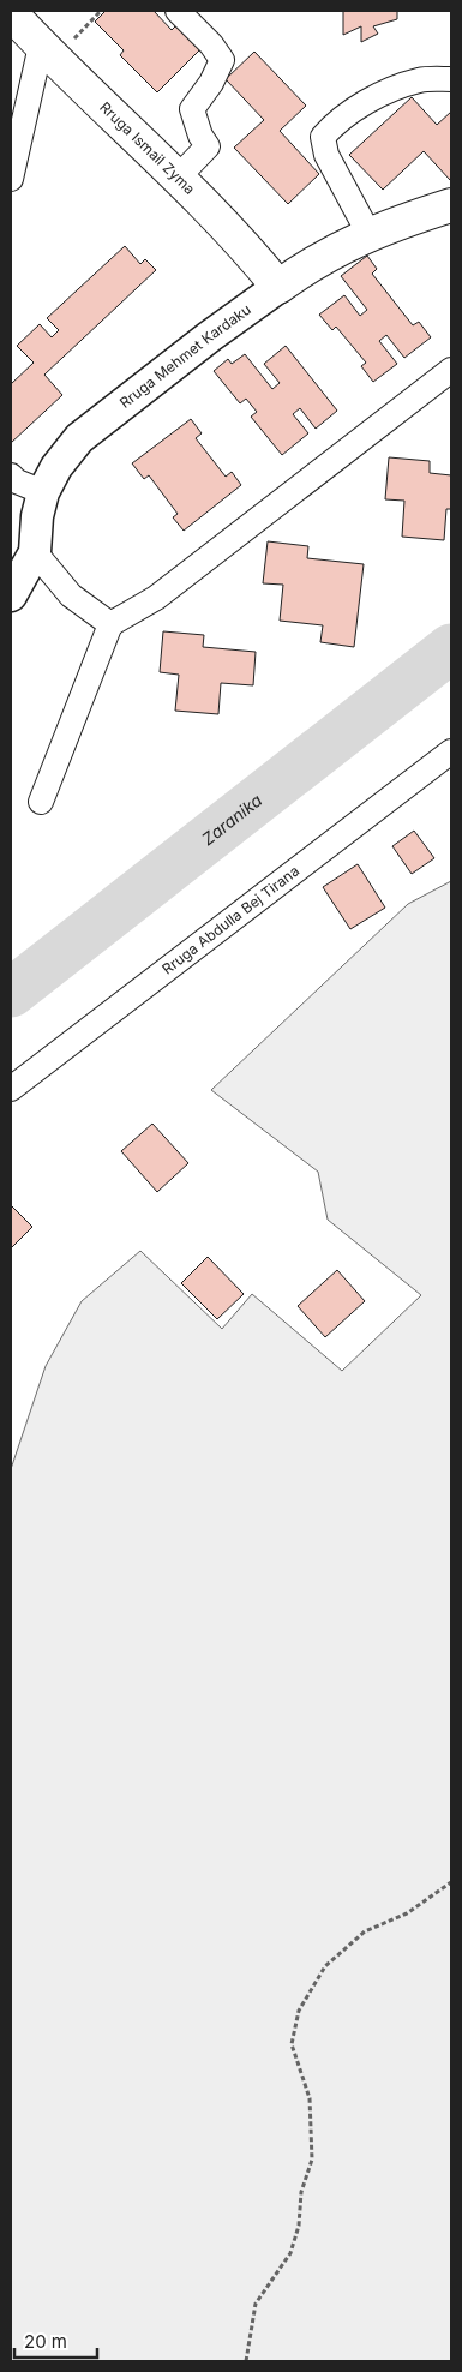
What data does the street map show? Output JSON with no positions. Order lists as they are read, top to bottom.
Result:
{
  "streets": {
    "main road": ["Rruga Ismail Zyma", "Rruga Mehmet Kardaku"],
    "street": ["Rruga Abdulla Bej Tirana"]
  },
  "crossings": [
    ["Rruga Ismail Zyma", "Rruga Mehmet Kardaku"]
  ],
  "water": ["Zaranika"],
  "scale_bar": "20 m"
}
